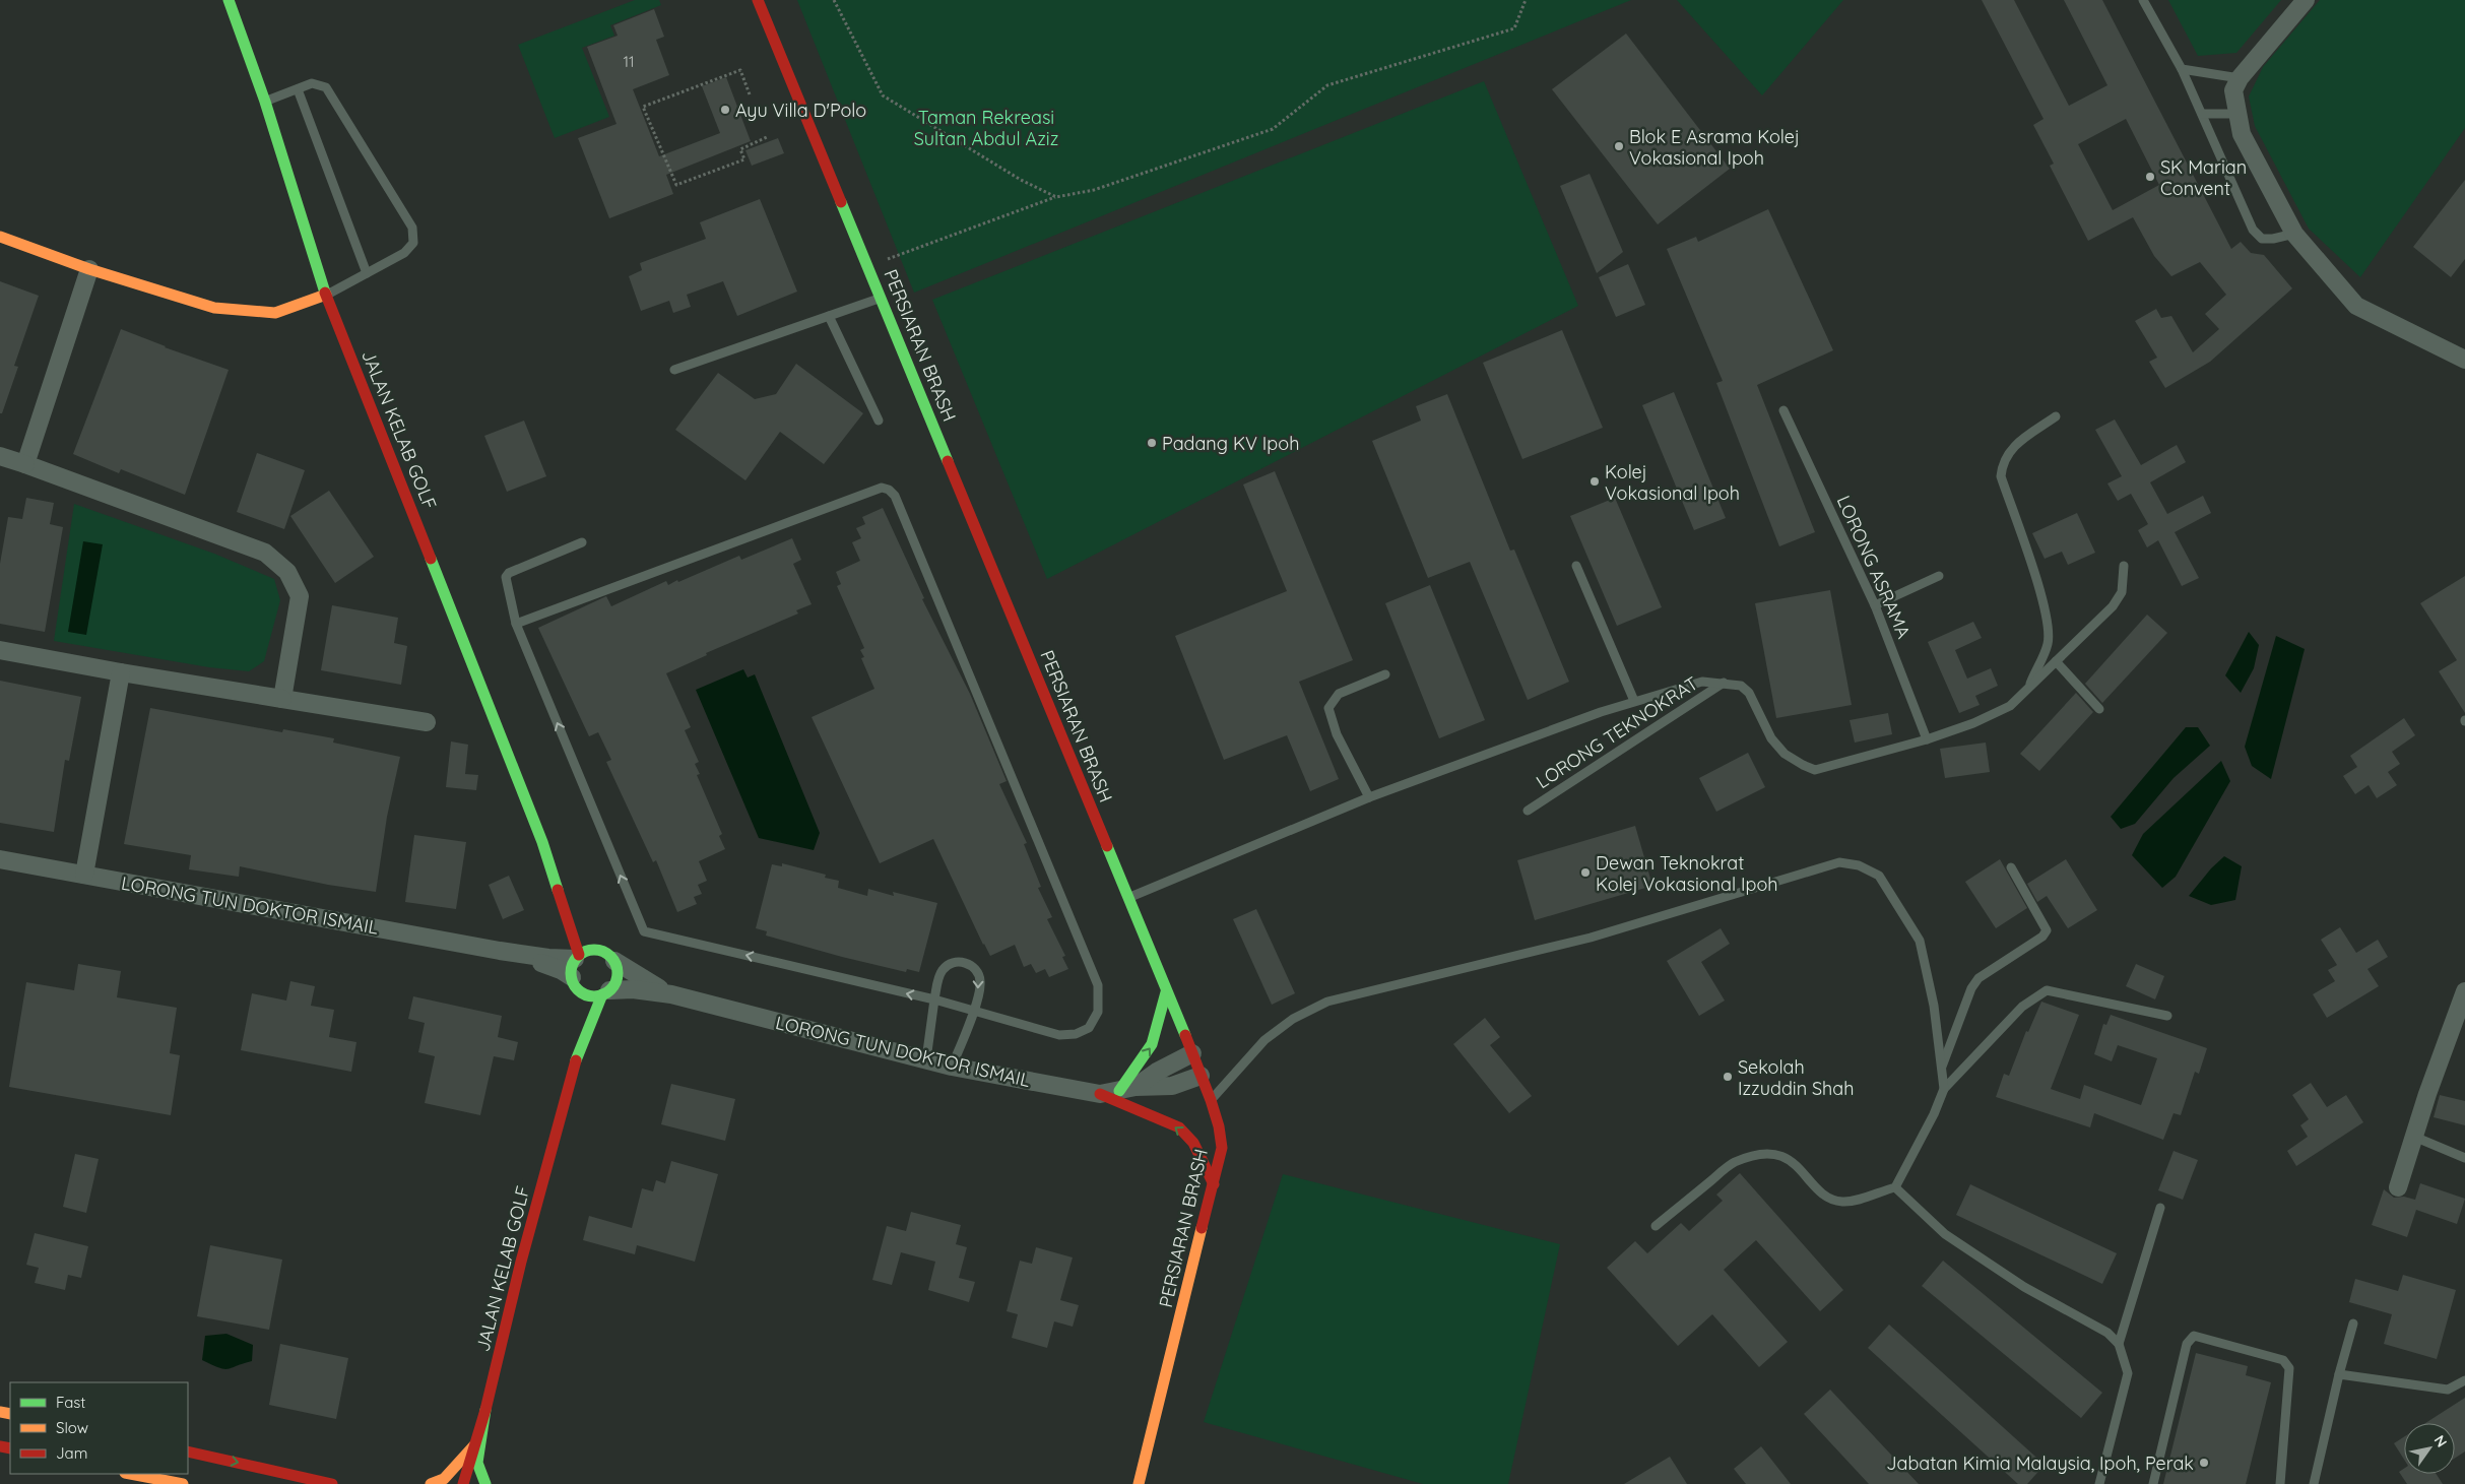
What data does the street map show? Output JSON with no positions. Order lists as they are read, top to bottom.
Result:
{
  "streets": {
    "street": ["PERSIARAN BRASH", "JALAN KELAB GOLF", "LORONG TUN DOKTOR ISMAIL"],
    "lane": ["LORONG ASRAMA", "LORONG TEKNOKRAT"]
  },
  "crossings": [
    ["PERSIARAN BRASH", "LORONG TUN DOKTOR ISMAIL"],
    ["JALAN KELAB GOLF", "LORONG TUN DOKTOR ISMAIL"]
  ],
  "parks": ["Taman Rekreasi Sultan Abdul Aziz"],
  "places": [
    "Ayu Villa D'Polo",
    "Blok E Asrama Kolej Vokasional Ipoh",
    "SK Marian Convent",
    "Padang KV Ipoh",
    "Kolej Vokasional Ipoh",
    "Dewan Teknokrat Kolej Vokasional Ipoh",
    "Sekolah Izzuddin Shah",
    "Jabatan Kimia Malaysia, Ipoh, Perak"
  ],
  "house_numbers": ["11"],
  "legend": ["Fast", "Slow", "Jam"],
  "north": "top right"
}
